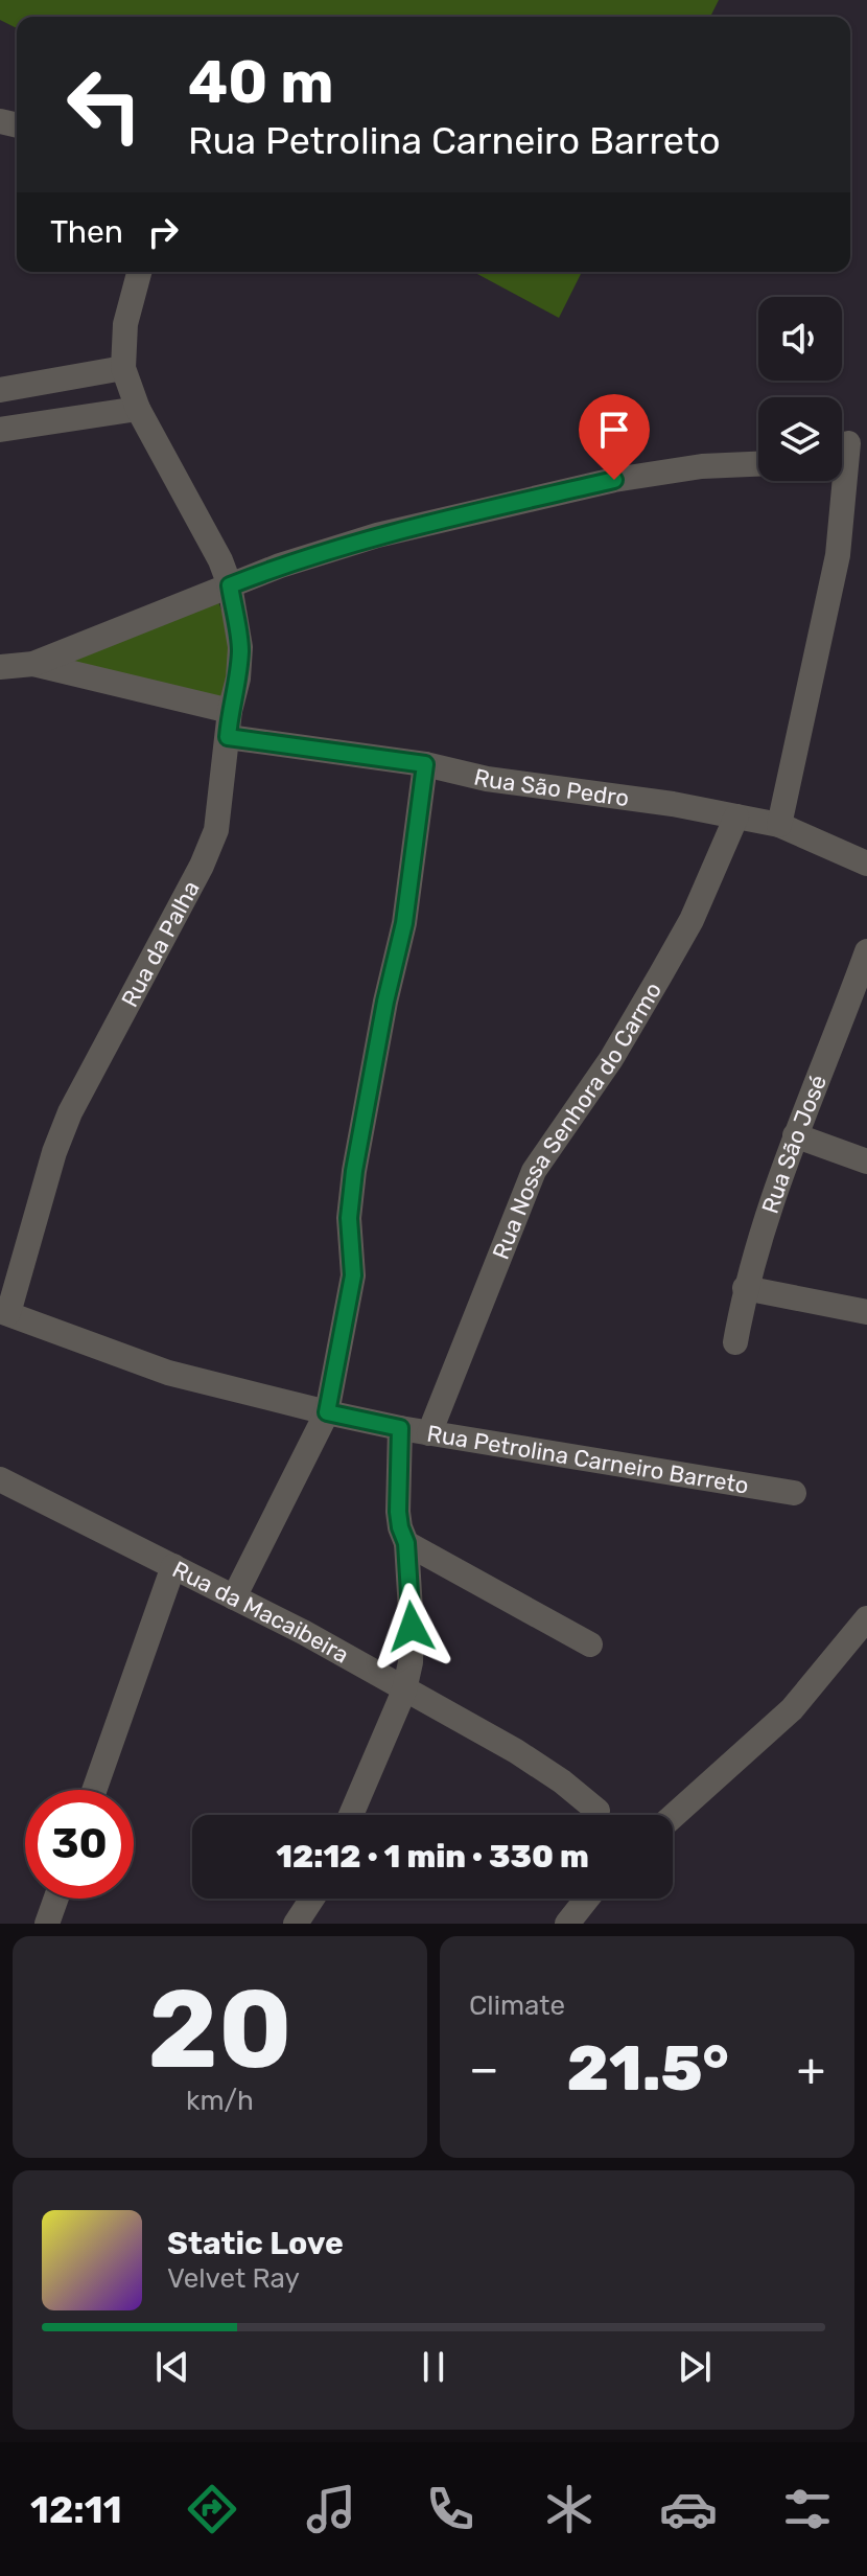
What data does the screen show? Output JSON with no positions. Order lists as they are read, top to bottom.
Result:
{
  "streets": {
    "street": [
      "Rua São Pedro",
      "Rua da Palha",
      "Rua Nossa Senhora do Carmo",
      "Rua São José",
      "Rua Petrolina Carneiro Barreto",
      "Rua da Macaibeira"
    ]
  },
  "crossings": [
    ["Rua São Pedro", "Rua da Palha"],
    ["Rua São Pedro", "Rua Nossa Senhora do Carmo"],
    ["Rua da Palha", "Rua Petrolina Carneiro Barreto"],
    ["Rua Nossa Senhora do Carmo", "Rua Petrolina Carneiro Barreto"]
  ],
  "page": {
    "turn": ["40 m", "Rua Petrolina Carneiro Barreto"],
    "then": "Then",
    "limit": "30",
    "trip": "12:12 · 1 min · 330 m",
    "tile": [
      ["20", "km/h"],
      "Climate"
    ],
    "heat": ["−", "21.5°", "+"],
    "song": ["Static Love", "Velvet Ray"],
    "tabs": "12:11"
  }
}
